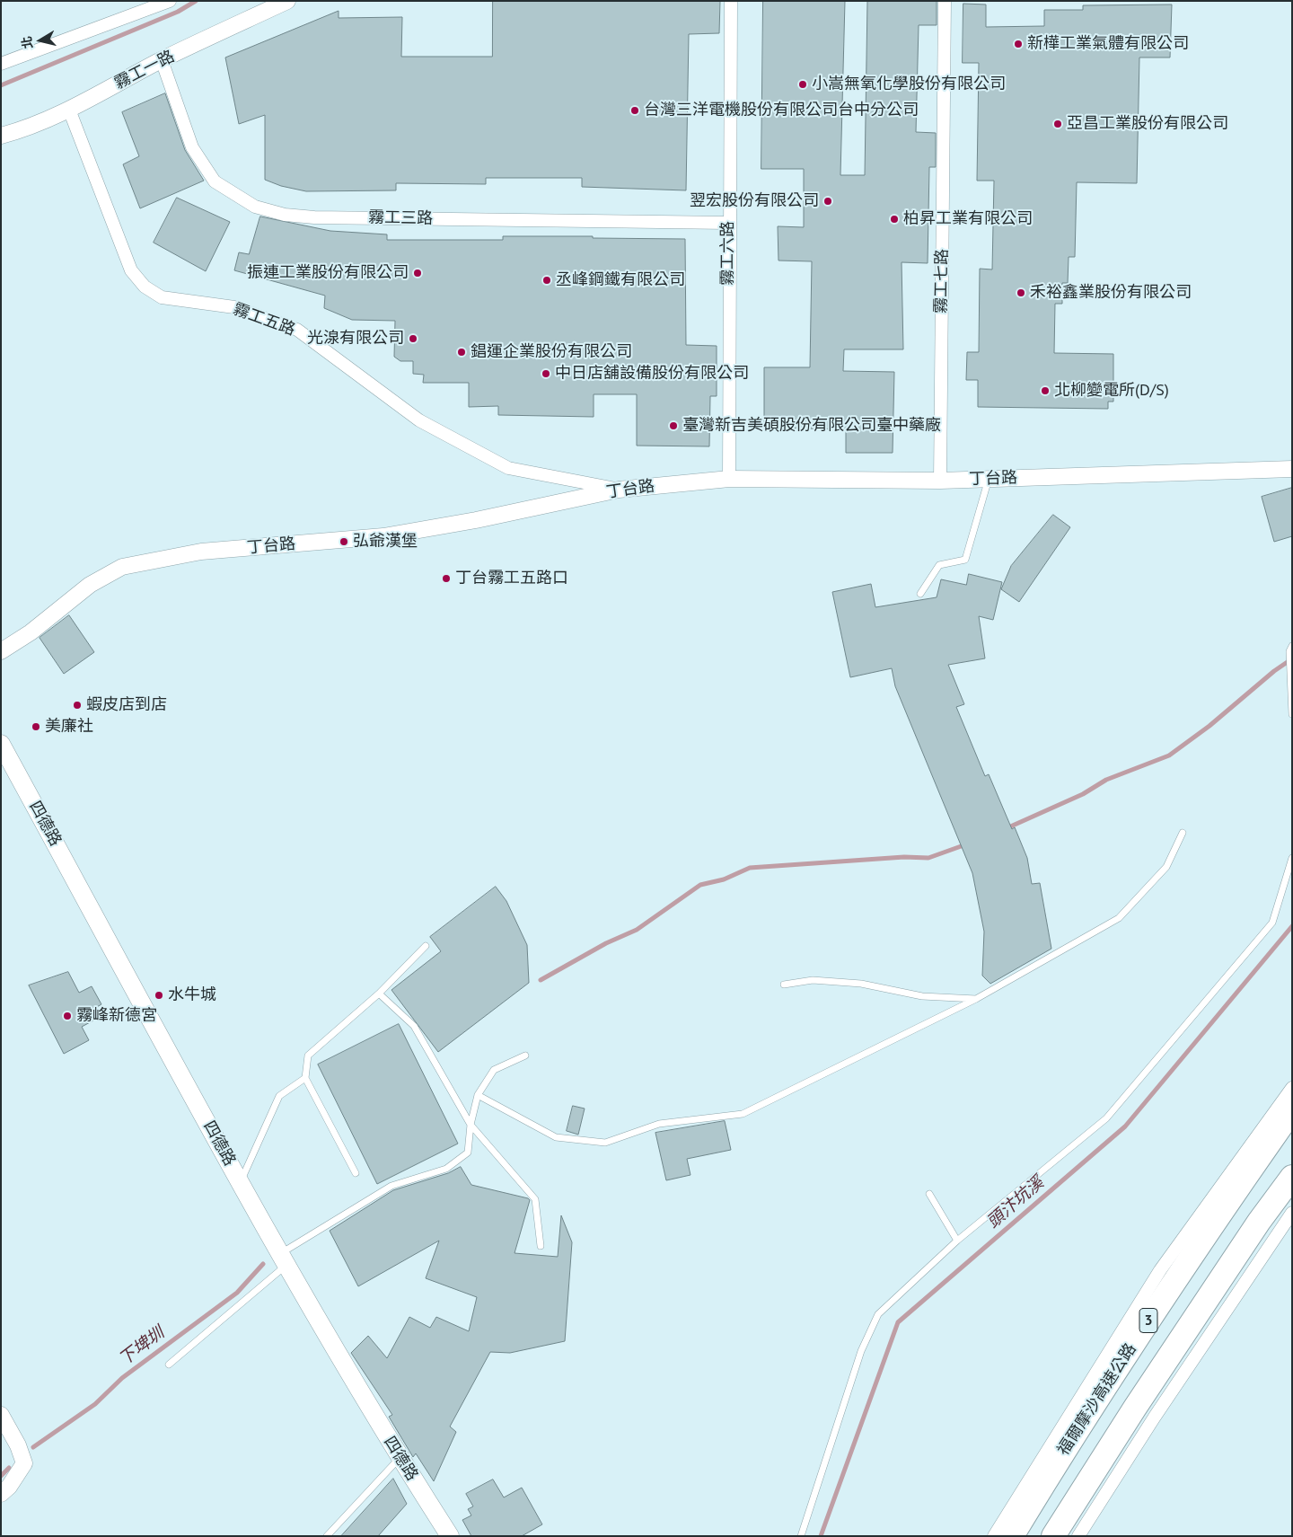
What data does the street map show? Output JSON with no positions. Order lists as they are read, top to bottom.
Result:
{
  "streets": {
    "highway": ["3", "福爾摩沙高速公路"],
    "main road": ["四德路"],
    "street": [
      "霧工一路",
      "霧工三路",
      "霧工六路",
      "霧工七路",
      "霧工五路",
      "丁台路"
    ]
  },
  "crossings": [
    ["霧工一路", "霧工三路"],
    ["霧工一路", "霧工五路"],
    ["霧工三路", "霧工六路"],
    ["霧工六路", "丁台路"],
    ["霧工七路", "丁台路"],
    ["霧工五路", "丁台路"]
  ],
  "water": ["頭汴坑溪", "下埤圳"],
  "places": [
    "新樺工業氣體有限公司",
    "小嵩無氧化學股份有限公司",
    "台灣三洋電機股份有限公司台中分公司",
    "亞昌工業股份有限公司",
    "翌宏股份有限公司",
    "柏昇工業有限公司",
    "振連工業股份有限公司",
    "丞峰鋼鐵有限公司",
    "禾裕鑫業股份有限公司",
    "光湶有限公司",
    "錩運企業股份有限公司",
    "中日店舖設備股份有限公司",
    "北柳變電所(D/S)",
    "臺灣新吉美碩股份有限公司臺中藥廠",
    "弘爺漢堡",
    "丁台霧工五路口",
    "蝦皮店到店",
    "美廉社",
    "水牛城",
    "霧峰新德宮"
  ],
  "north": "left"
}
